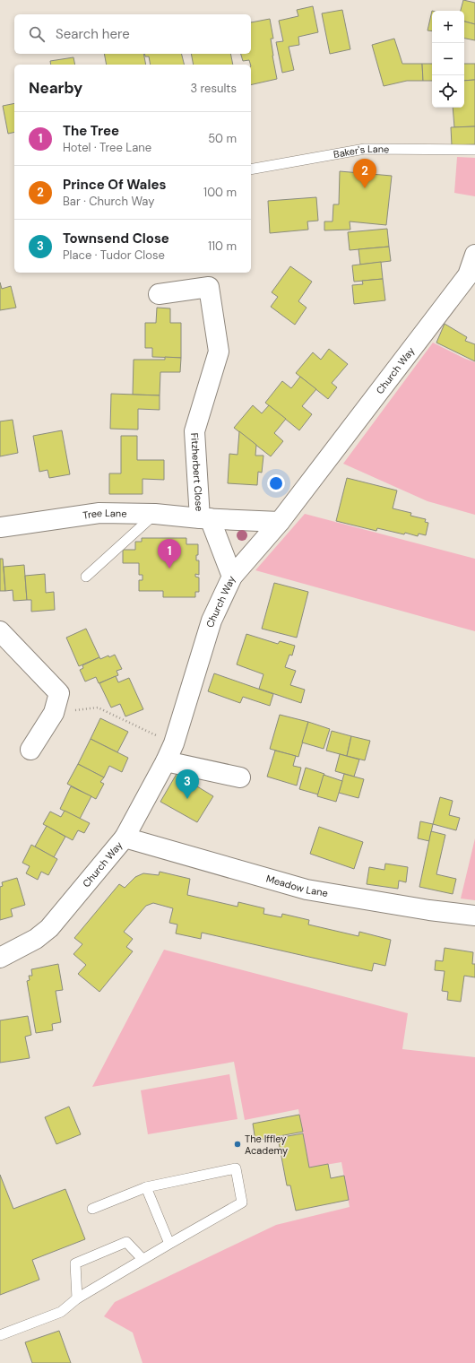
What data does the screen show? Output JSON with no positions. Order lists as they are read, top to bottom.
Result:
{
  "streets": {
    "street": [
      "Church Way",
      "Fitzherbert Close",
      "Tree Lane",
      "Meadow Lane"
    ],
    "lane": ["Baker's Lane"]
  },
  "crossings": [
    ["Church Way", "Tree Lane"],
    ["Church Way", "Meadow Lane"],
    ["Fitzherbert Close", "Tree Lane"]
  ],
  "places": ["The Iffley Academy"],
  "page": {
    "map_buttons": ["+", "−"],
    "search": "Search here",
    "heading": ["Nearby", "3 results"],
    "list": [
      {
        "mark": "1",
        "name": "The Tree",
        "note": "Hotel · Tree Lane",
        "value": "50 m"
      },
      {
        "mark": "2",
        "name": "Prince Of Wales",
        "note": "Bar · Church Way",
        "value": "100 m"
      },
      {
        "mark": "3",
        "name": "Townsend Close",
        "note": "Place · Tudor Close",
        "value": "110 m"
      }
    ],
    "pins": ["2", "1", "3"]
  }
}
